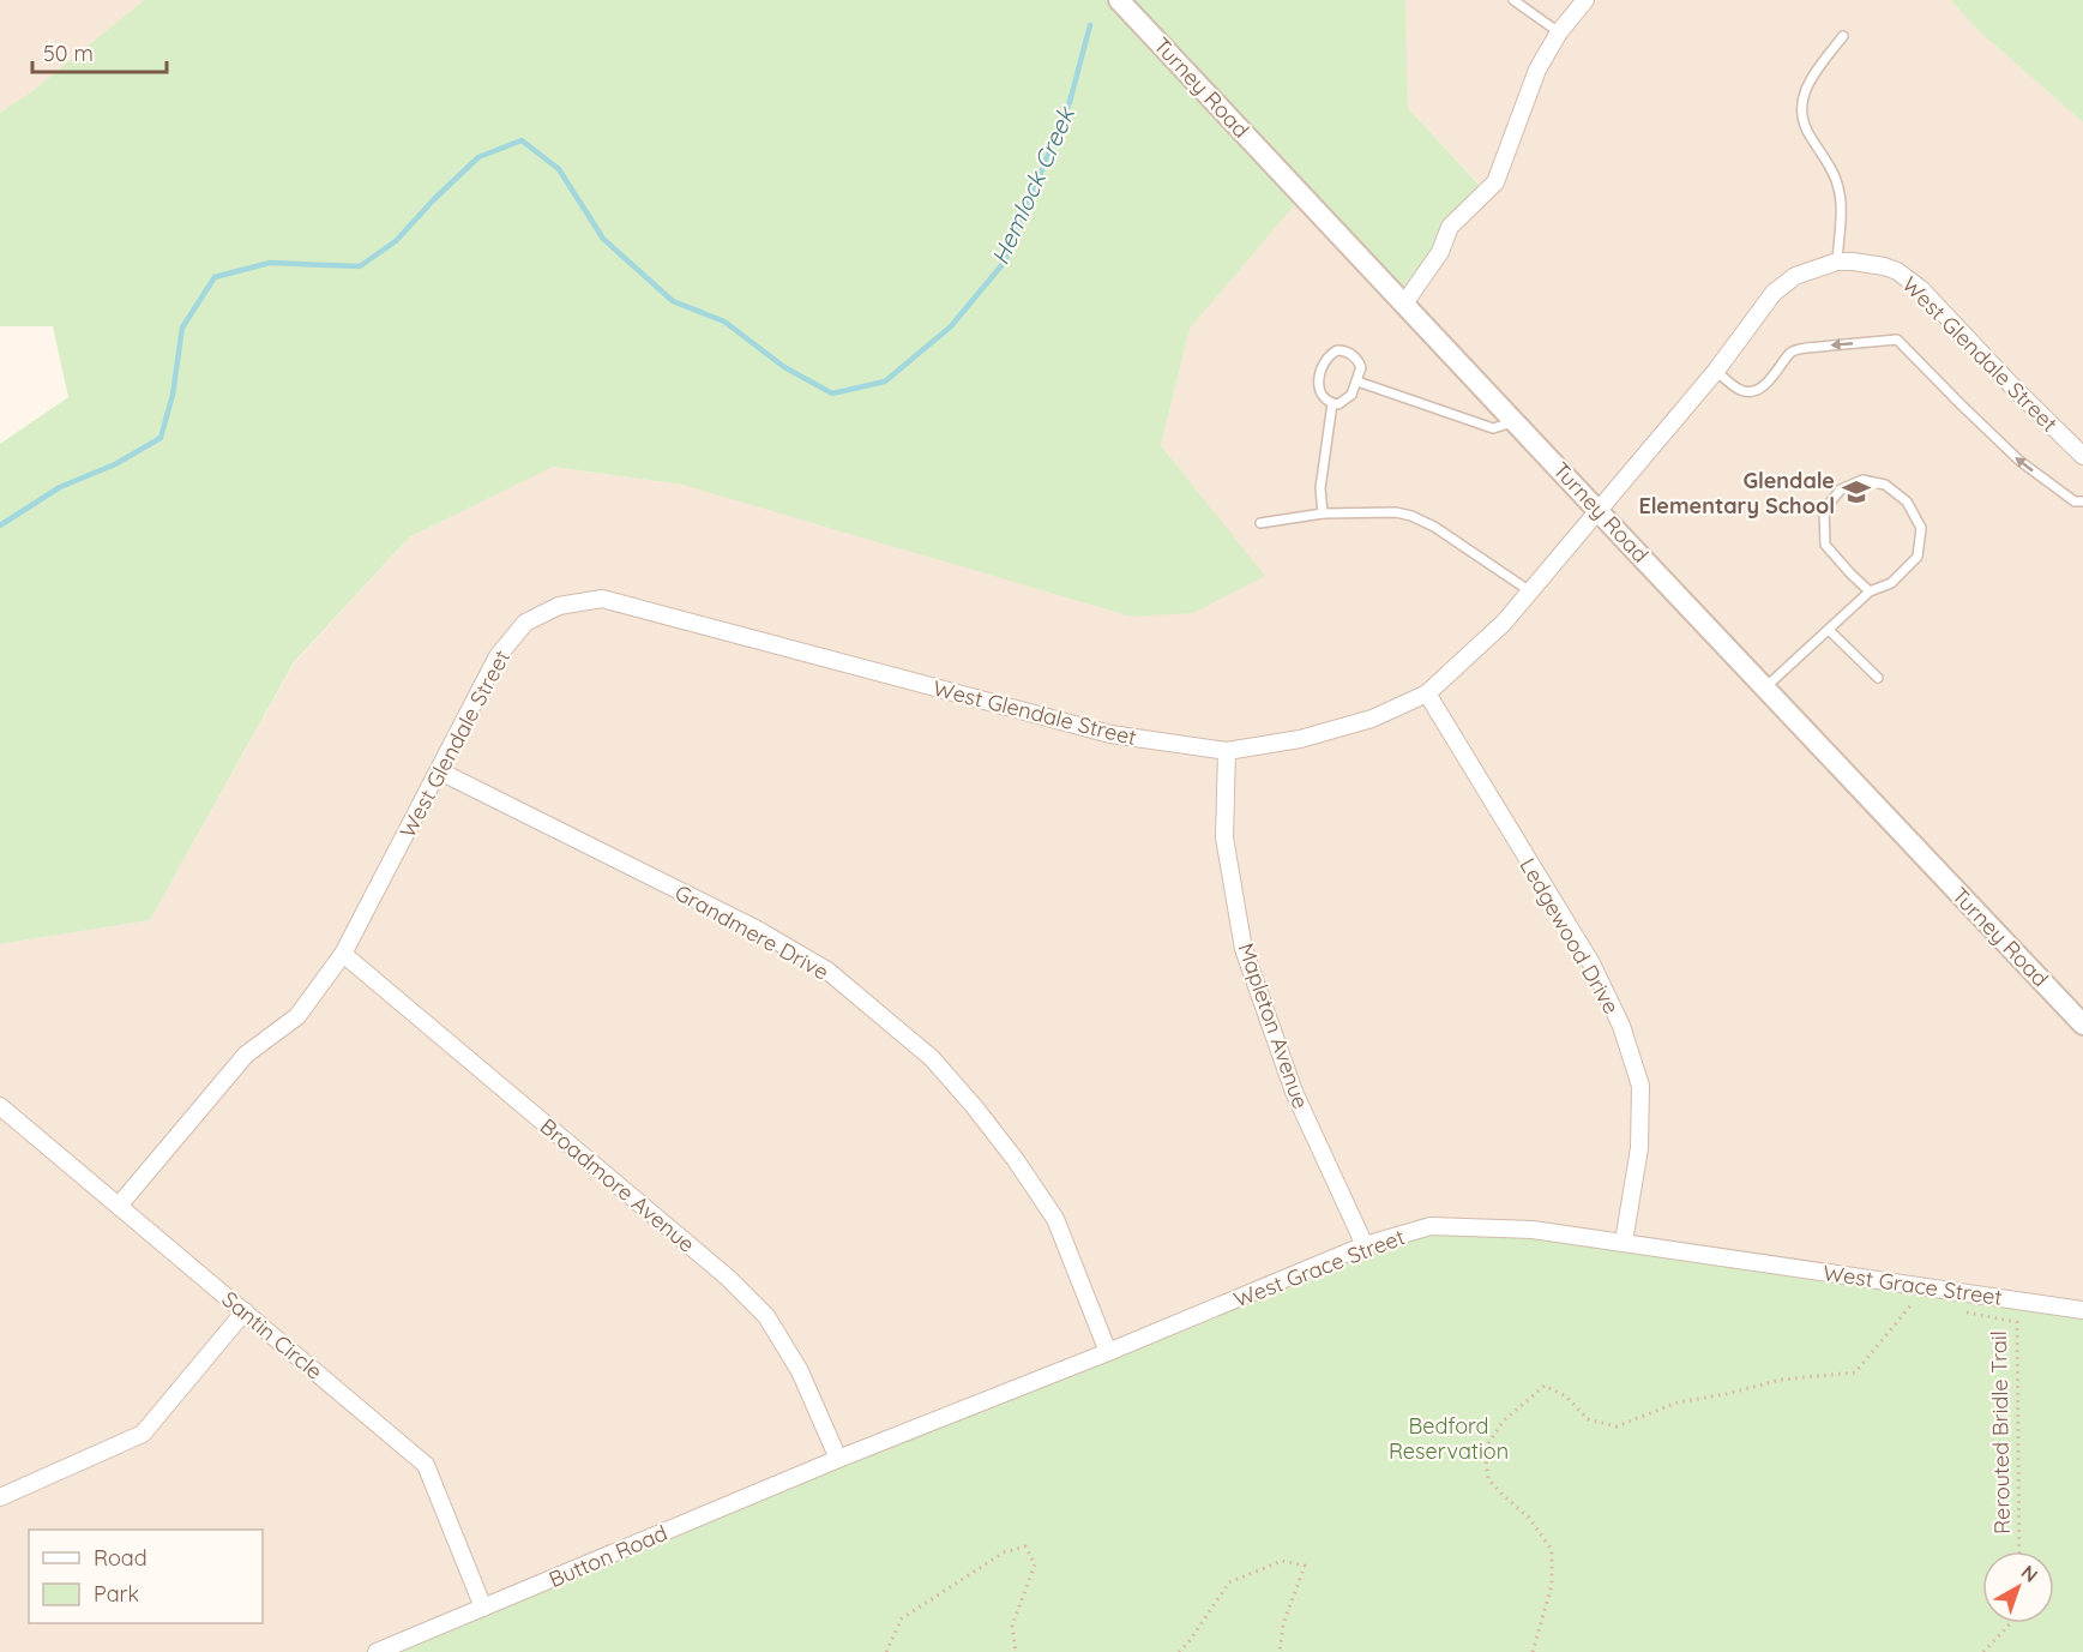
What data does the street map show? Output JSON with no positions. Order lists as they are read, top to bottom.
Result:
{
  "streets": {
    "street": [
      "Turney Road",
      "West Glendale Street",
      "Grandmere Drive",
      "Ledgewood Drive",
      "Mapleton Avenue",
      "Broadmore Avenue",
      "West Grace Street",
      "Santin Circle",
      "Button Road"
    ],
    "path": ["Rerouted Bridle Trail"]
  },
  "crossings": [
    ["Turney Road", "West Glendale Street"],
    ["West Glendale Street", "Grandmere Drive"],
    ["West Glendale Street", "Ledgewood Drive"],
    ["West Glendale Street", "Mapleton Avenue"],
    ["West Glendale Street", "Broadmore Avenue"],
    ["West Glendale Street", "Santin Circle"],
    ["Grandmere Drive", "West Grace Street"],
    ["Ledgewood Drive", "West Grace Street"],
    ["Mapleton Avenue", "West Grace Street"],
    ["Broadmore Avenue", "West Grace Street"],
    ["Broadmore Avenue", "Button Road"],
    ["West Grace Street", "Button Road"],
    ["Santin Circle", "Button Road"]
  ],
  "water": ["Hemlock Creek"],
  "parks": ["Bedford Reservation"],
  "places": {
    "school or university": ["Glendale Elementary School"]
  },
  "legend": ["Road", "Park"],
  "scale_bar": "50 m",
  "north": "top right"
}
